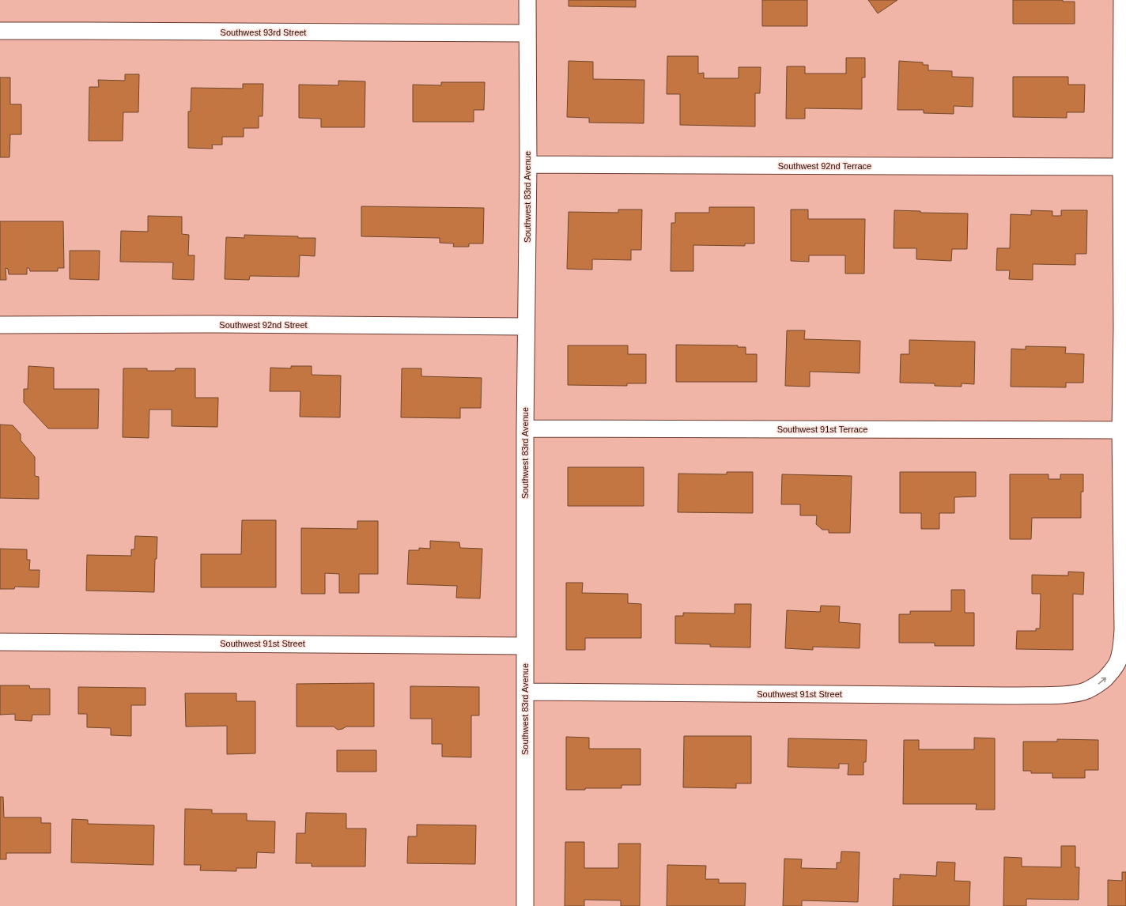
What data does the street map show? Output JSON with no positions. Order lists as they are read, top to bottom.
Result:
{
  "streets": {
    "street": [
      "Southwest 93rd Street",
      "Southwest 92nd Terrace",
      "Southwest 83rd Avenue",
      "Southwest 92nd Street",
      "Southwest 91st Terrace",
      "Southwest 91st Street"
    ]
  },
  "crossings": [
    ["Southwest 93rd Street", "Southwest 83rd Avenue"],
    ["Southwest 92nd Terrace", "Southwest 83rd Avenue"],
    ["Southwest 92nd Terrace", "Southwest 91st Street"],
    ["Southwest 83rd Avenue", "Southwest 92nd Street"],
    ["Southwest 83rd Avenue", "Southwest 91st Terrace"],
    ["Southwest 83rd Avenue", "Southwest 91st Street"],
    ["Southwest 91st Terrace", "Southwest 91st Street"]
  ]
}
